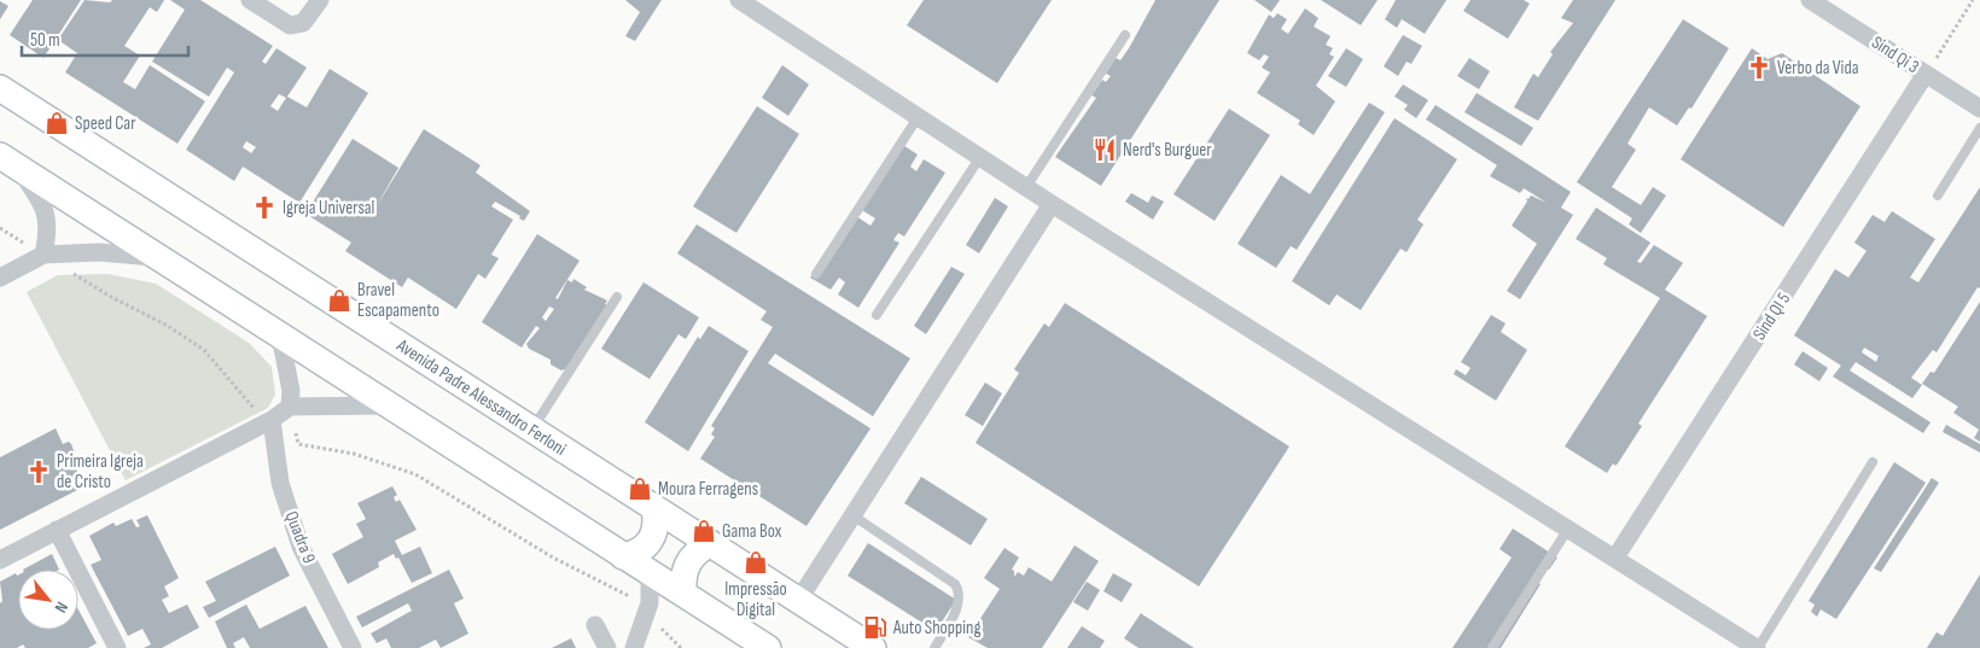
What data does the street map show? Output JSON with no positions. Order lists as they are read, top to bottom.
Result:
{
  "streets": {
    "main road": ["Avenida Padre Alessandro Ferloni"],
    "street": ["Sind Qi 3", "Sind QI 5", "Quadra 9"]
  },
  "crossings": [
    ["Sind Qi 3", "Sind QI 5"]
  ],
  "places": {
    "church": ["Verbo da Vida", "Igreja Universal", "Primeira Igreja de Cristo"],
    "shop": [
      "Speed Car",
      "Bravel Escapamento",
      "Moura Ferragens",
      "Gama Box",
      "Impressão Digital"
    ],
    "restaurant": ["Nerd's Burguer"],
    "fuel station": ["Auto Shopping"]
  },
  "scale_bar": "50 m",
  "north": "bottom right"
}
